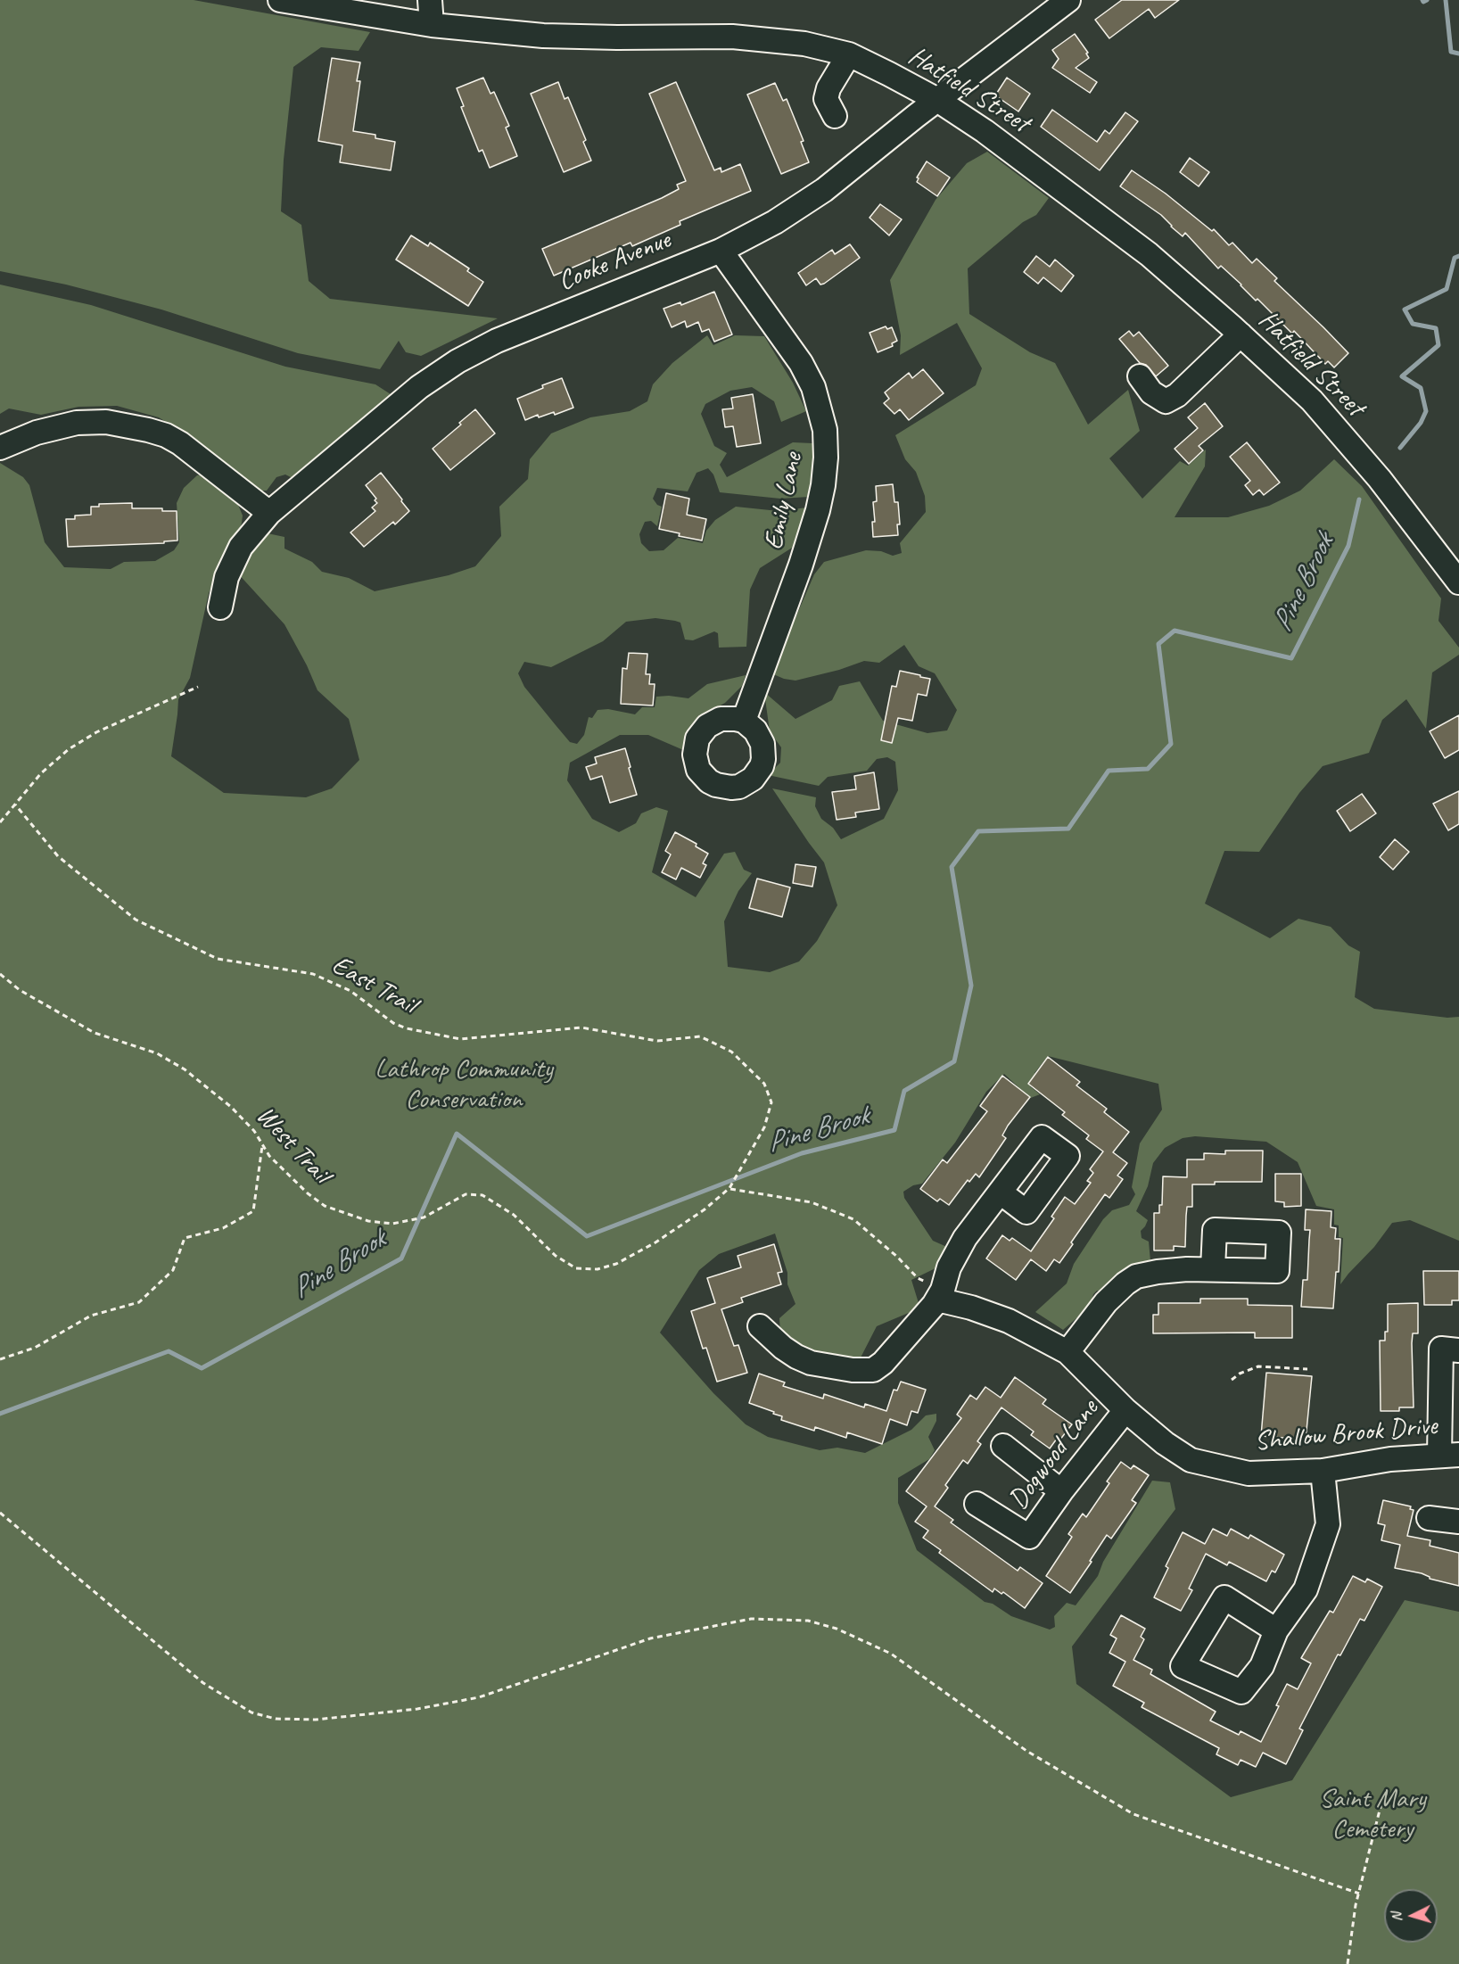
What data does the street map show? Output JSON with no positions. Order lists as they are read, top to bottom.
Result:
{
  "streets": {
    "street": [
      "Hatfield Street",
      "Cooke Avenue",
      "Emily Lane",
      "Shallow Brook Drive",
      "Dogwood Lane"
    ],
    "path": ["East Trail", "West Trail"]
  },
  "crossings": [
    ["Hatfield Street", "Cooke Avenue"],
    ["Cooke Avenue", "Emily Lane"],
    ["East Trail", "West Trail"],
    ["Shallow Brook Drive", "Dogwood Lane"]
  ],
  "water": ["Pine Brook"],
  "parks": ["Lathrop Community Conservation", "Saint Mary Cemetery"],
  "north": "left"
}
